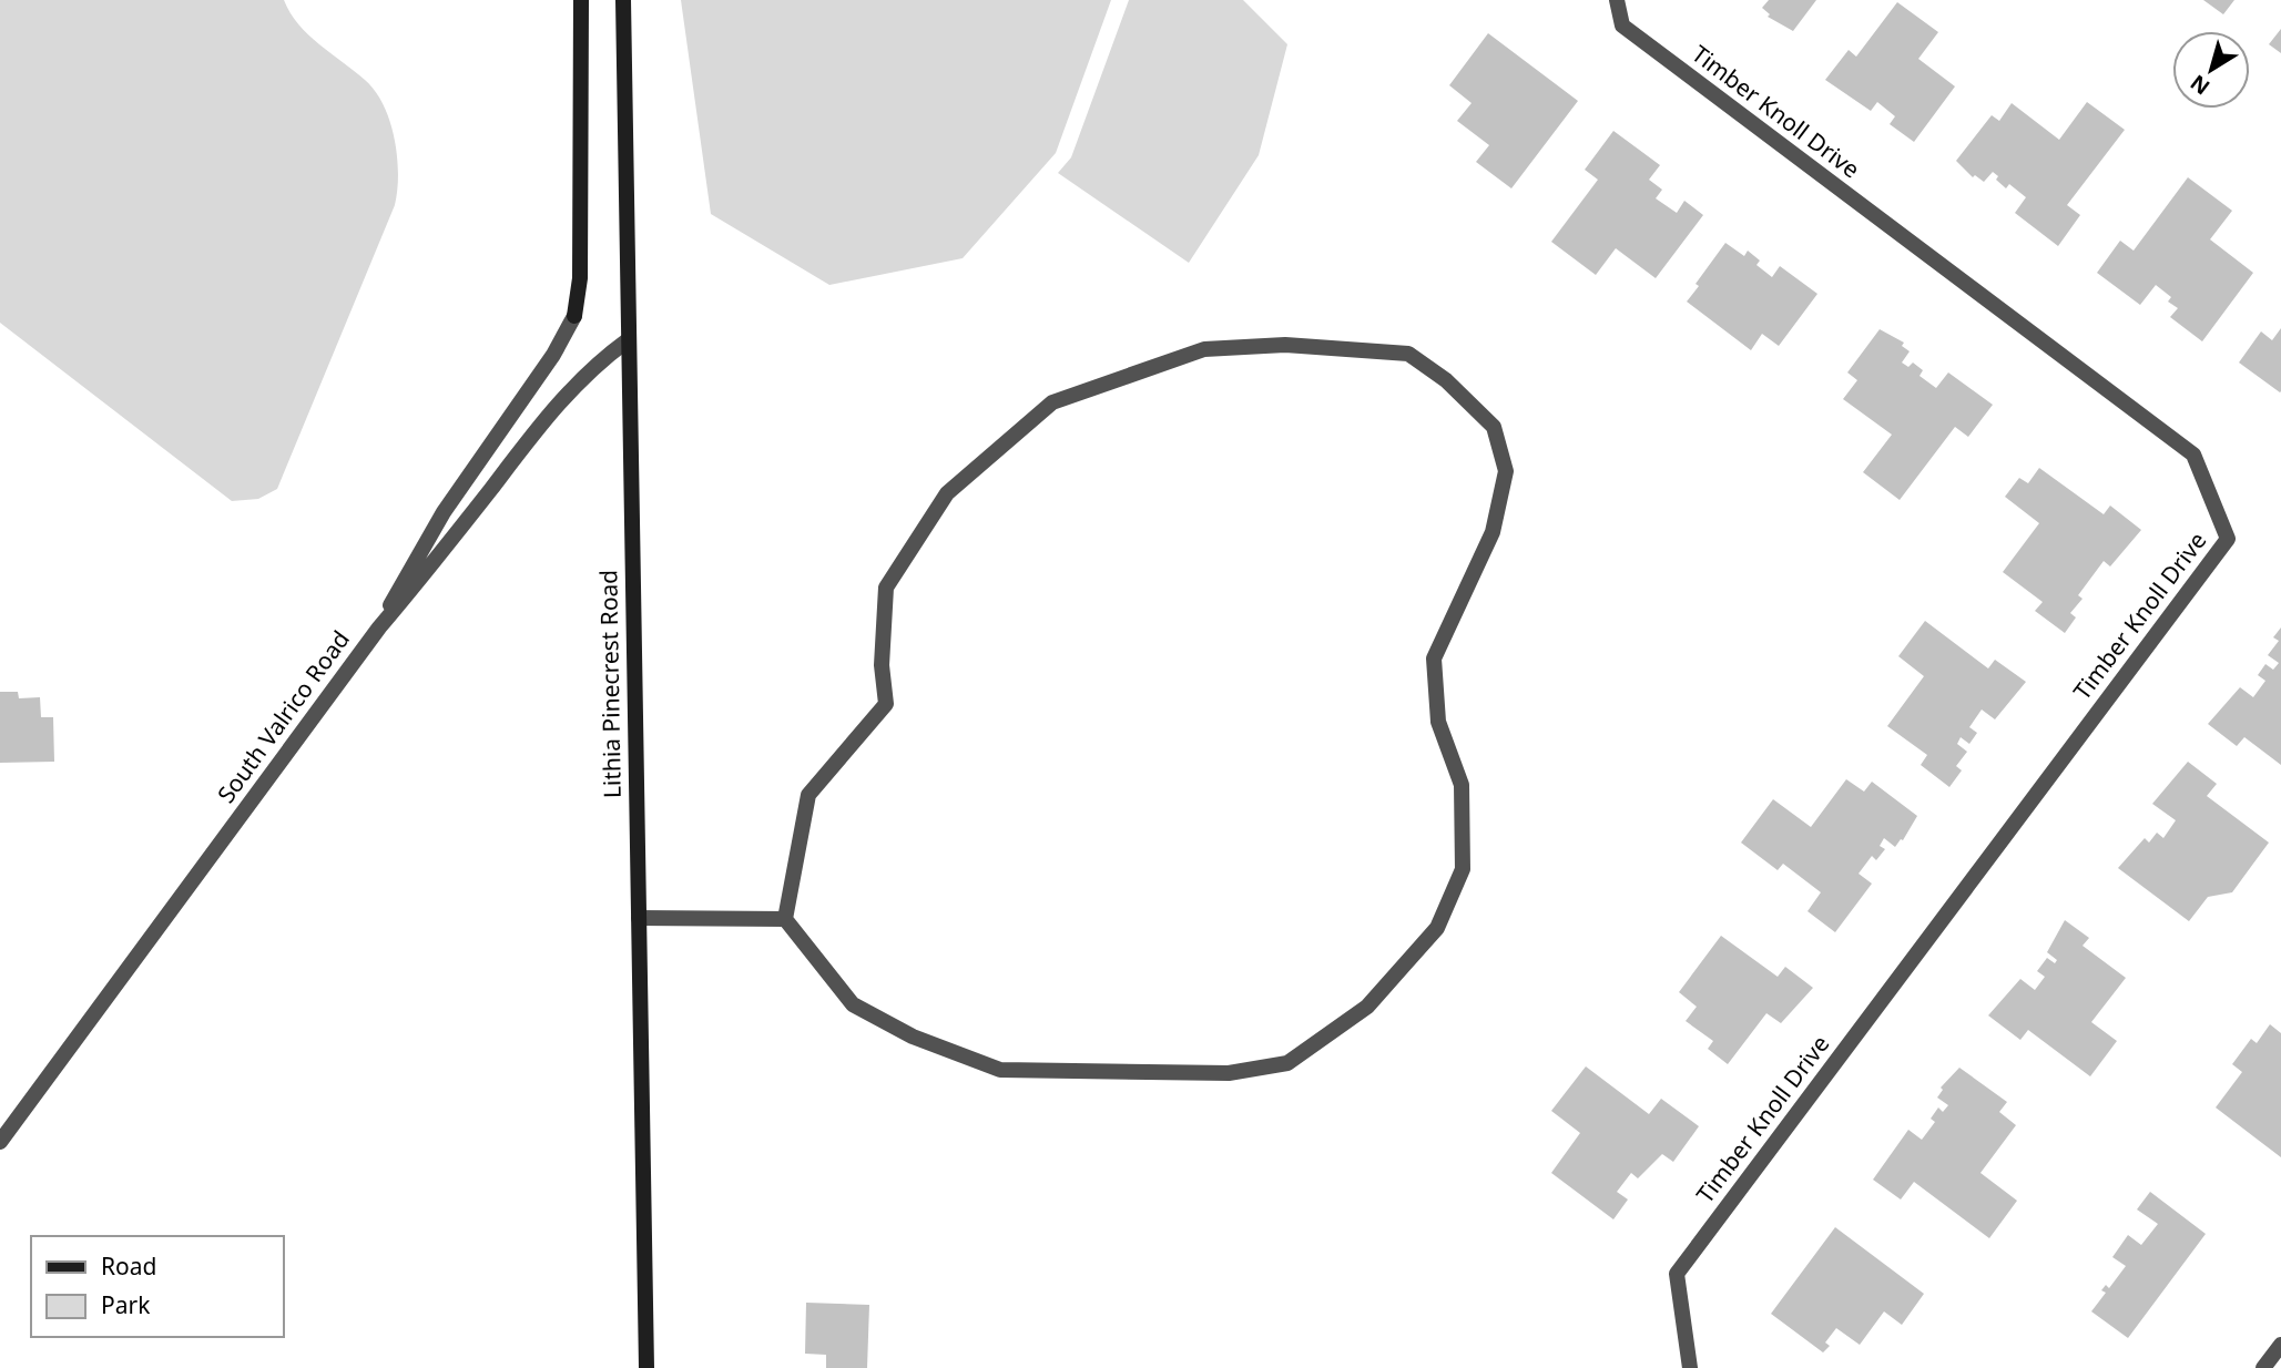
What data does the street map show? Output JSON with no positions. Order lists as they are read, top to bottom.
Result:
{
  "streets": {
    "main road": ["Lithia Pinecrest Road"],
    "street": ["Timber Knoll Drive", "South Valrico Road"]
  },
  "crossings": [
    ["Lithia Pinecrest Road", "South Valrico Road"]
  ],
  "legend": ["Road", "Park"],
  "north": "bottom left"
}
